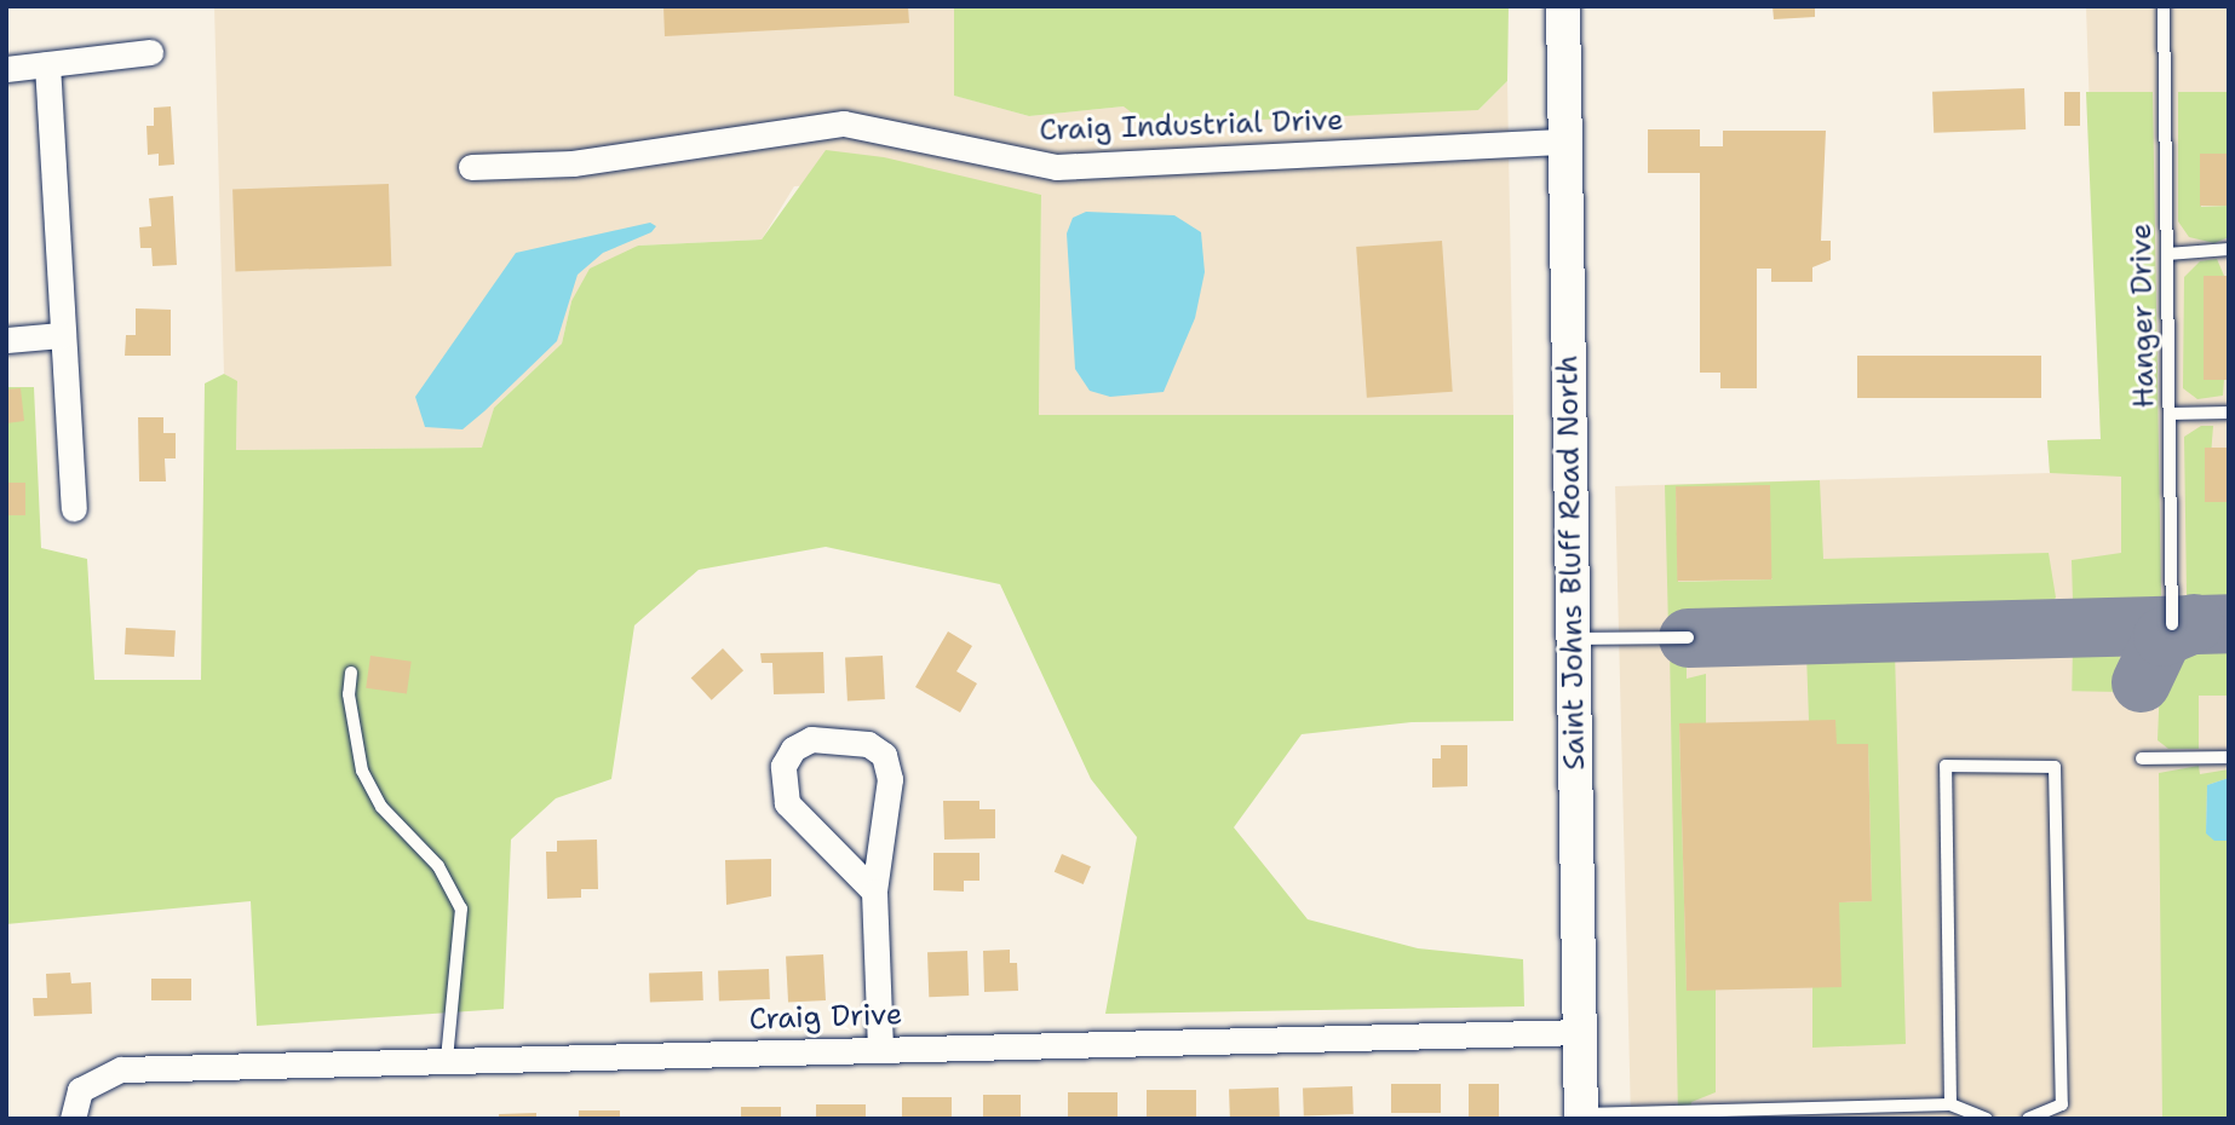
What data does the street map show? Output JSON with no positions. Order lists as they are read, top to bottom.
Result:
{
  "streets": {
    "main road": ["Saint Johns Bluff Road North"],
    "street": ["Craig Industrial Drive", "Craig Drive"],
    "lane": ["Hanger Drive"]
  },
  "crossings": [
    ["Craig Industrial Drive", "Saint Johns Bluff Road North"],
    ["Saint Johns Bluff Road North", "Craig Drive"]
  ]
}
